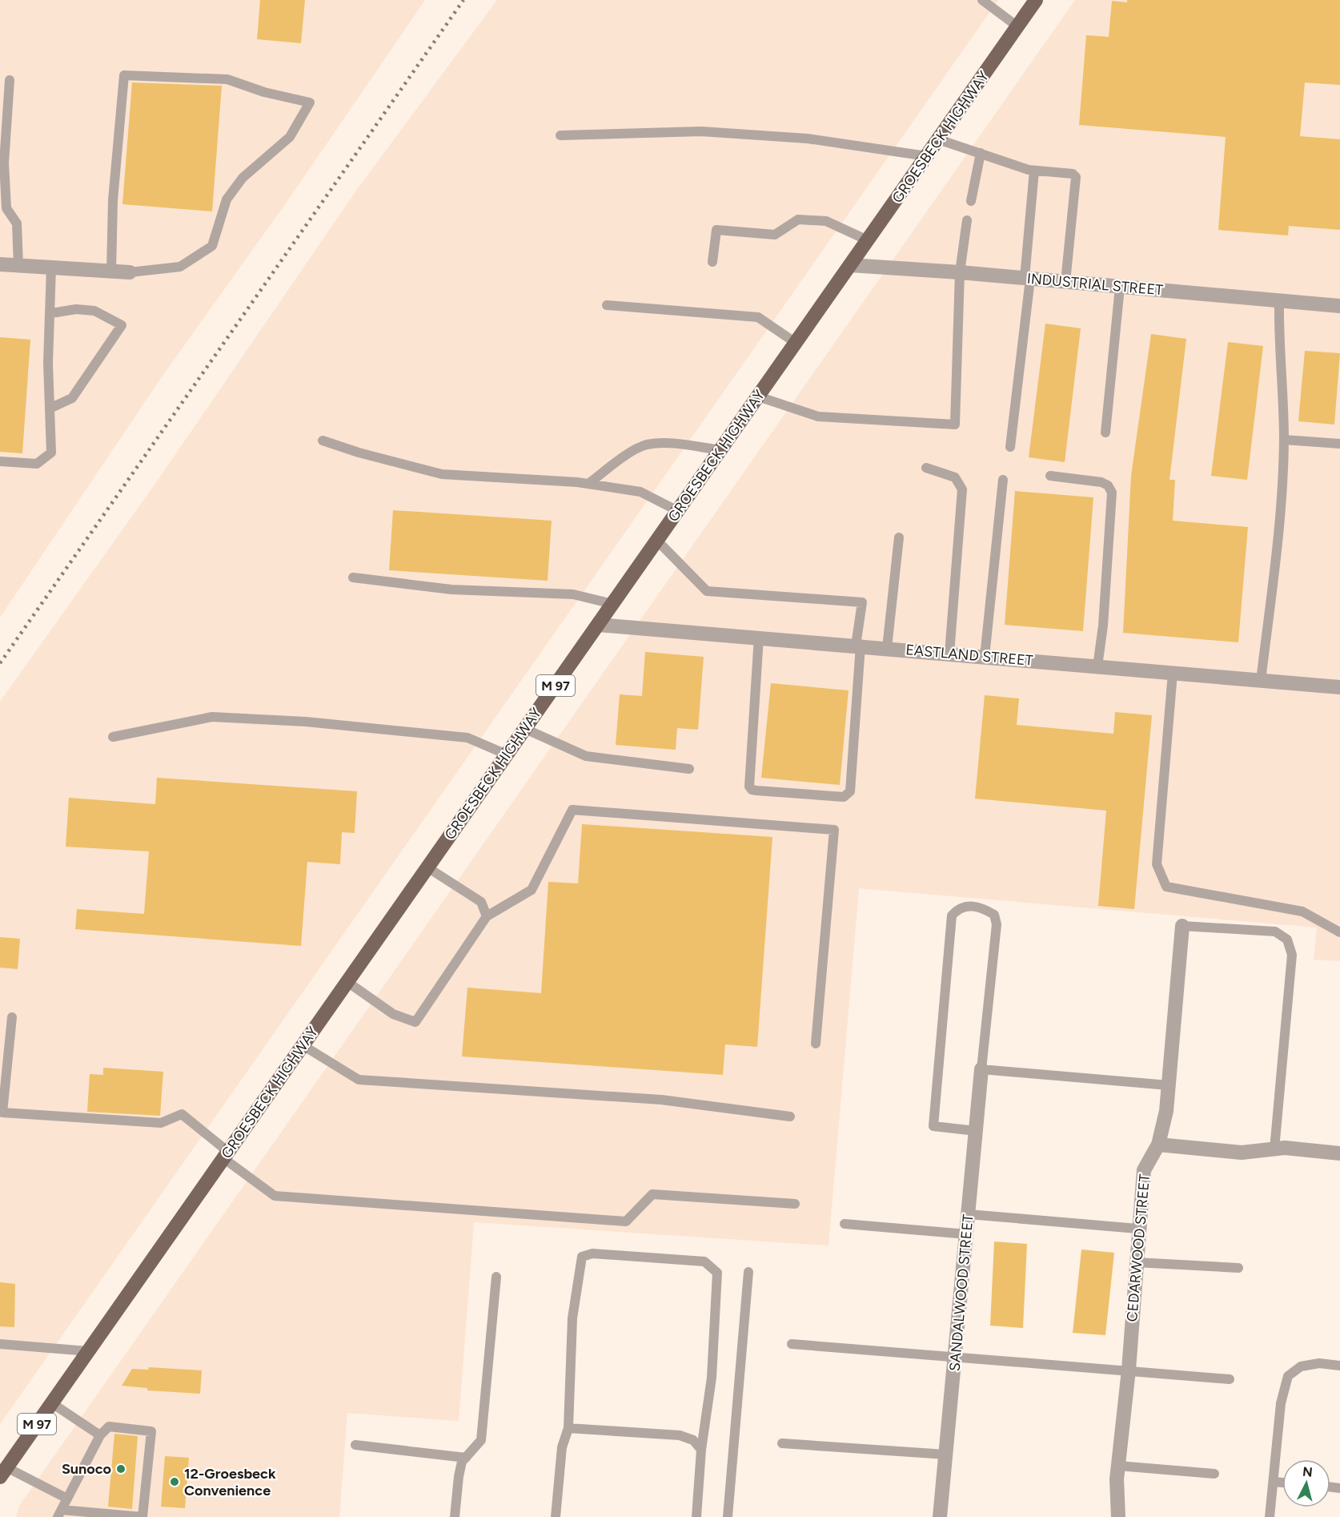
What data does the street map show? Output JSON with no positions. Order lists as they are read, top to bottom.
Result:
{
  "streets": {
    "main road": ["GROESBECK HIGHWAY", "M 97"],
    "street": [
      "INDUSTRIAL STREET",
      "EASTLAND STREET",
      "CEDARWOOD STREET",
      "SANDALWOOD STREET"
    ]
  },
  "crossings": [
    ["GROESBECK HIGHWAY", "INDUSTRIAL STREET"],
    ["GROESBECK HIGHWAY", "EASTLAND STREET"]
  ],
  "places": ["Sunoco", "12-Groesbeck Convenience"],
  "north": "top"
}
